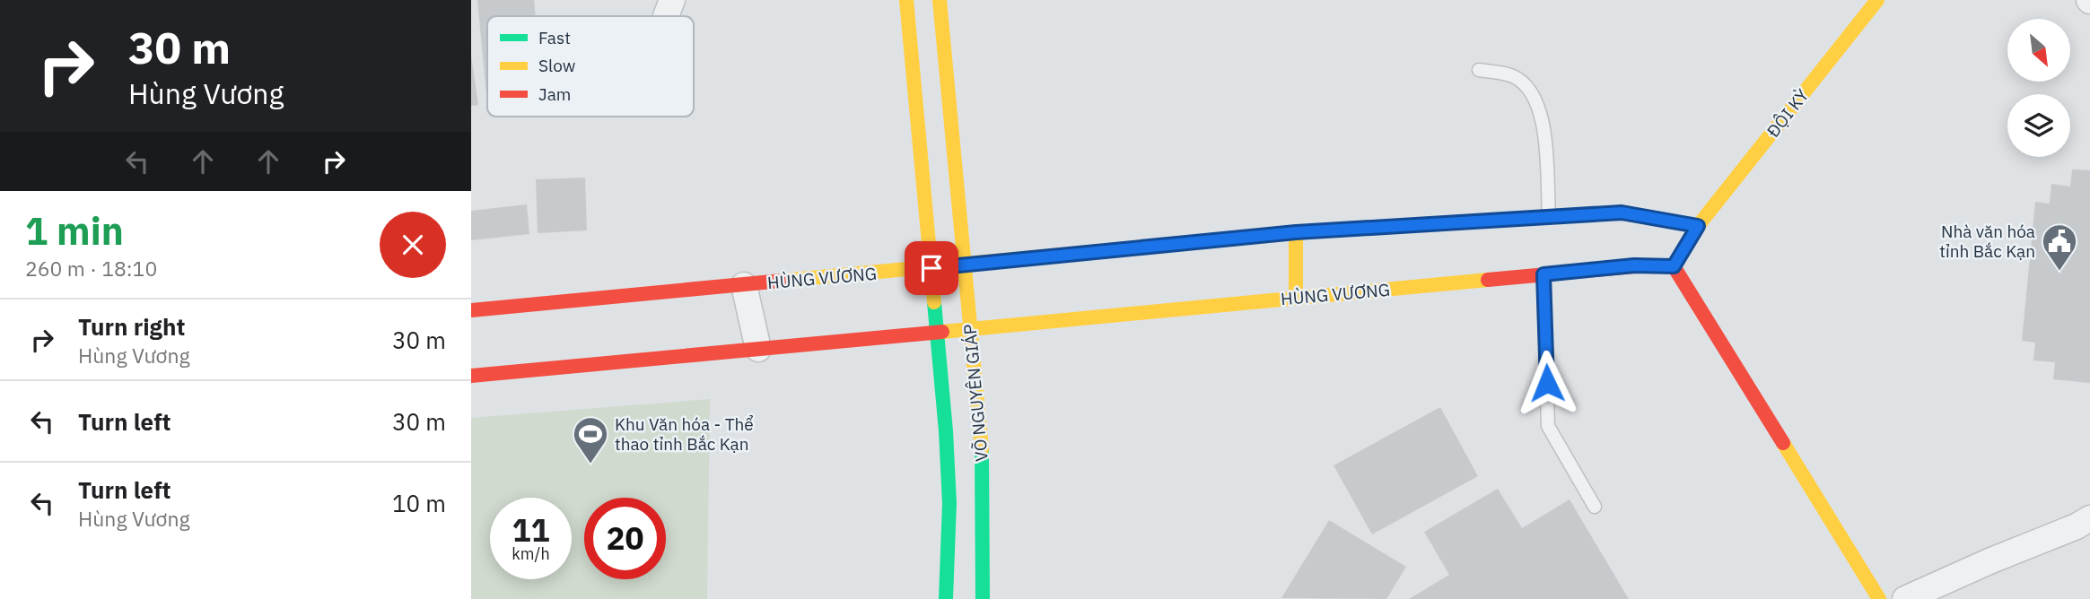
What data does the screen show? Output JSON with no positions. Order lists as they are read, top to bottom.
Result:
{
  "streets": {
    "street": ["ĐỘI KỲ", "HÙNG VƯƠNG", "VÕ NGUYÊN GIÁP"]
  },
  "crossings": [
    ["ĐỘI KỲ", "HÙNG VƯƠNG"],
    ["HÙNG VƯƠNG", "VÕ NGUYÊN GIÁP"]
  ],
  "places": {
    "public building": ["Nhà văn hóa tỉnh Bắc Kạn"],
    "sports": ["Khu Văn hóa - Thể thao tỉnh Bắc Kạn"]
  },
  "legend": ["Fast", "Slow", "Jam"],
  "north": "bottom right",
  "page": {
    "turn": ["30 m", "Hùng Vương"],
    "heading": ["1 min", "260 m · 18:10"],
    "list": [
      {
        "name": "Turn right",
        "note": "Hùng Vương",
        "value": "30 m"
      },
      {
        "name": "Turn left",
        "value": "30 m"
      },
      {
        "name": "Turn left",
        "note": "Hùng Vương",
        "value": "10 m"
      }
    ],
    "speed": "11 km/h",
    "limit": "20"
  }
}
